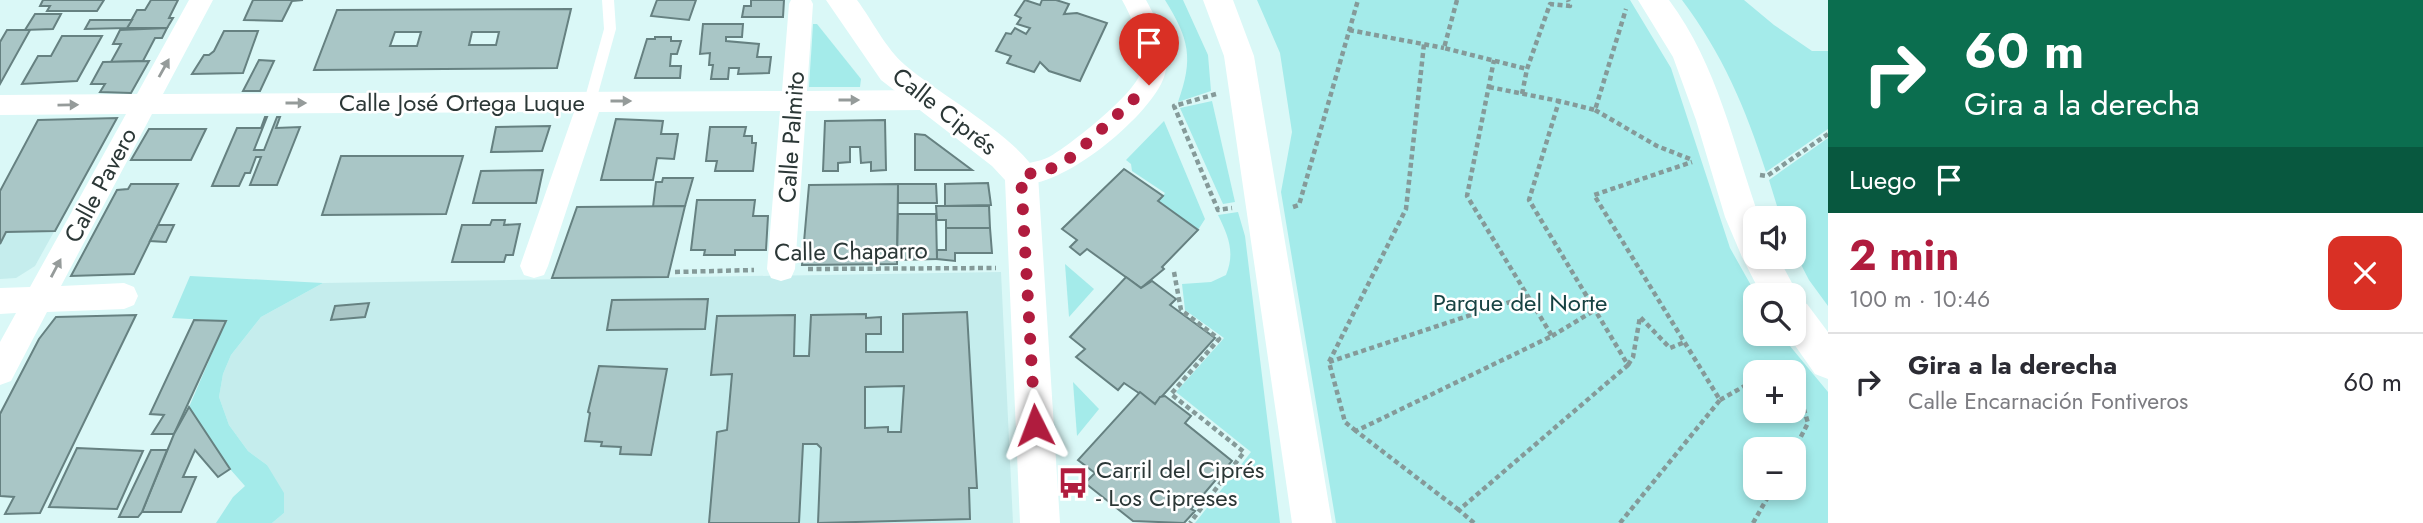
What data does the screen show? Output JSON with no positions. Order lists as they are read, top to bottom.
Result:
{
  "streets": {
    "street": [
      "Calle José Ortega Luque",
      "Calle Ciprés",
      "Calle Palmito",
      "Calle Pavero"
    ],
    "path": ["Calle Chaparro"]
  },
  "crossings": [
    ["Calle José Ortega Luque", "Calle Ciprés"],
    ["Calle José Ortega Luque", "Calle Palmito"],
    ["Calle José Ortega Luque", "Calle Pavero"],
    ["Calle Palmito", "Calle Chaparro"]
  ],
  "one_way": ["Calle José Ortega Luque", "Calle Pavero"],
  "parks": ["Parque del Norte"],
  "places": {
    "bus stop": ["Carril del Ciprés - Los Cipreses"]
  },
  "page": {
    "turn": ["60 m", "Gira a la derecha"],
    "then": "Luego",
    "map_buttons": ["+", "−"],
    "heading": ["2 min", "100 m · 10:46"],
    "list": [
      {
        "name": "Gira a la derecha",
        "note": "Calle Encarnación Fontiveros",
        "value": "60 m"
      }
    ]
  }
}
